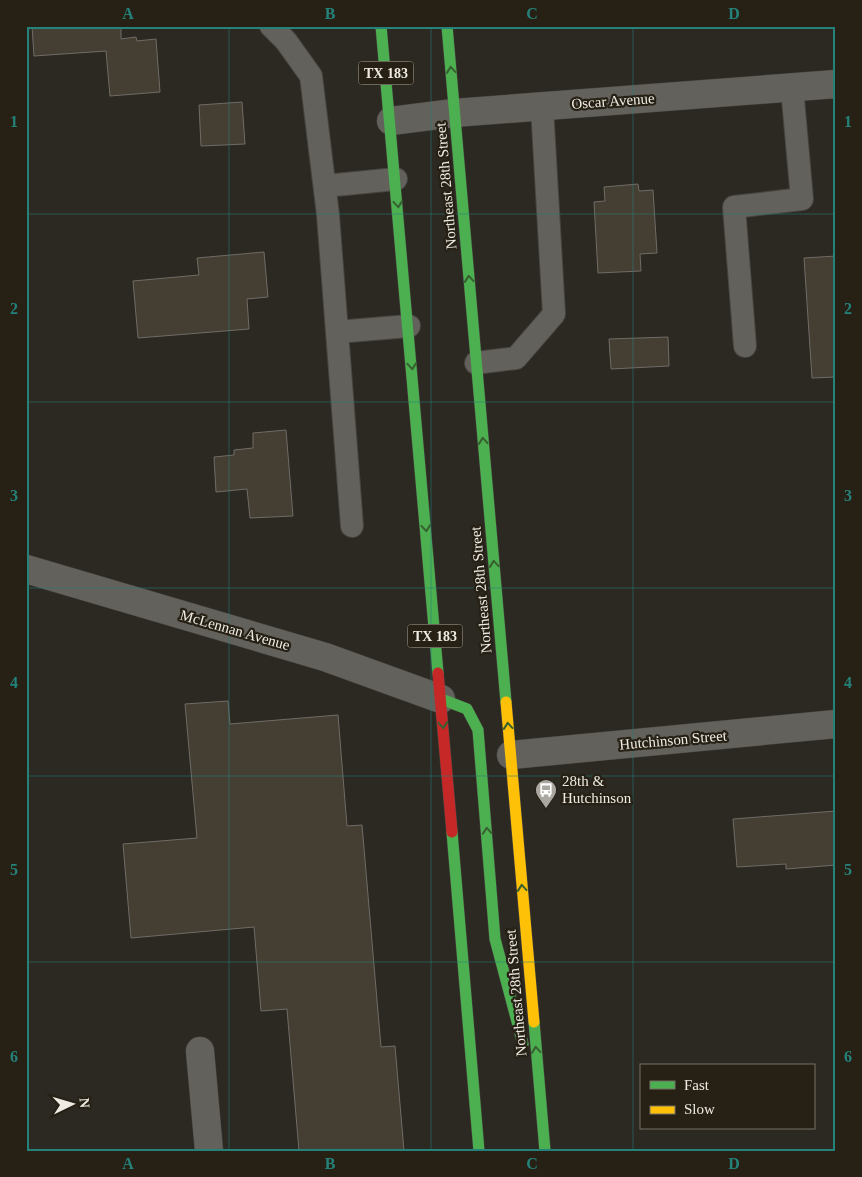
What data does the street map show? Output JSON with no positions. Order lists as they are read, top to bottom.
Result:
{
  "streets": {
    "main road": ["TX 183", "Northeast 28th Street"],
    "street": ["Oscar Avenue", "McLennan Avenue", "Hutchinson Street"]
  },
  "crossings": [
    ["TX 183", "Oscar Avenue"],
    ["TX 183", "McLennan Avenue"],
    ["Oscar Avenue", "Northeast 28th Street"],
    ["Northeast 28th Street", "Hutchinson Street"]
  ],
  "places": {
    "bus stop": ["28th & Hutchinson"]
  },
  "legend": ["Fast", "Slow"],
  "north": "right",
  "grid": {
    "columns": [
      "A",
      "B",
      "C",
      "D"
    ],
    "rows": [
      "1",
      "2",
      "3",
      "4",
      "5",
      "6"
    ]
  }
}
